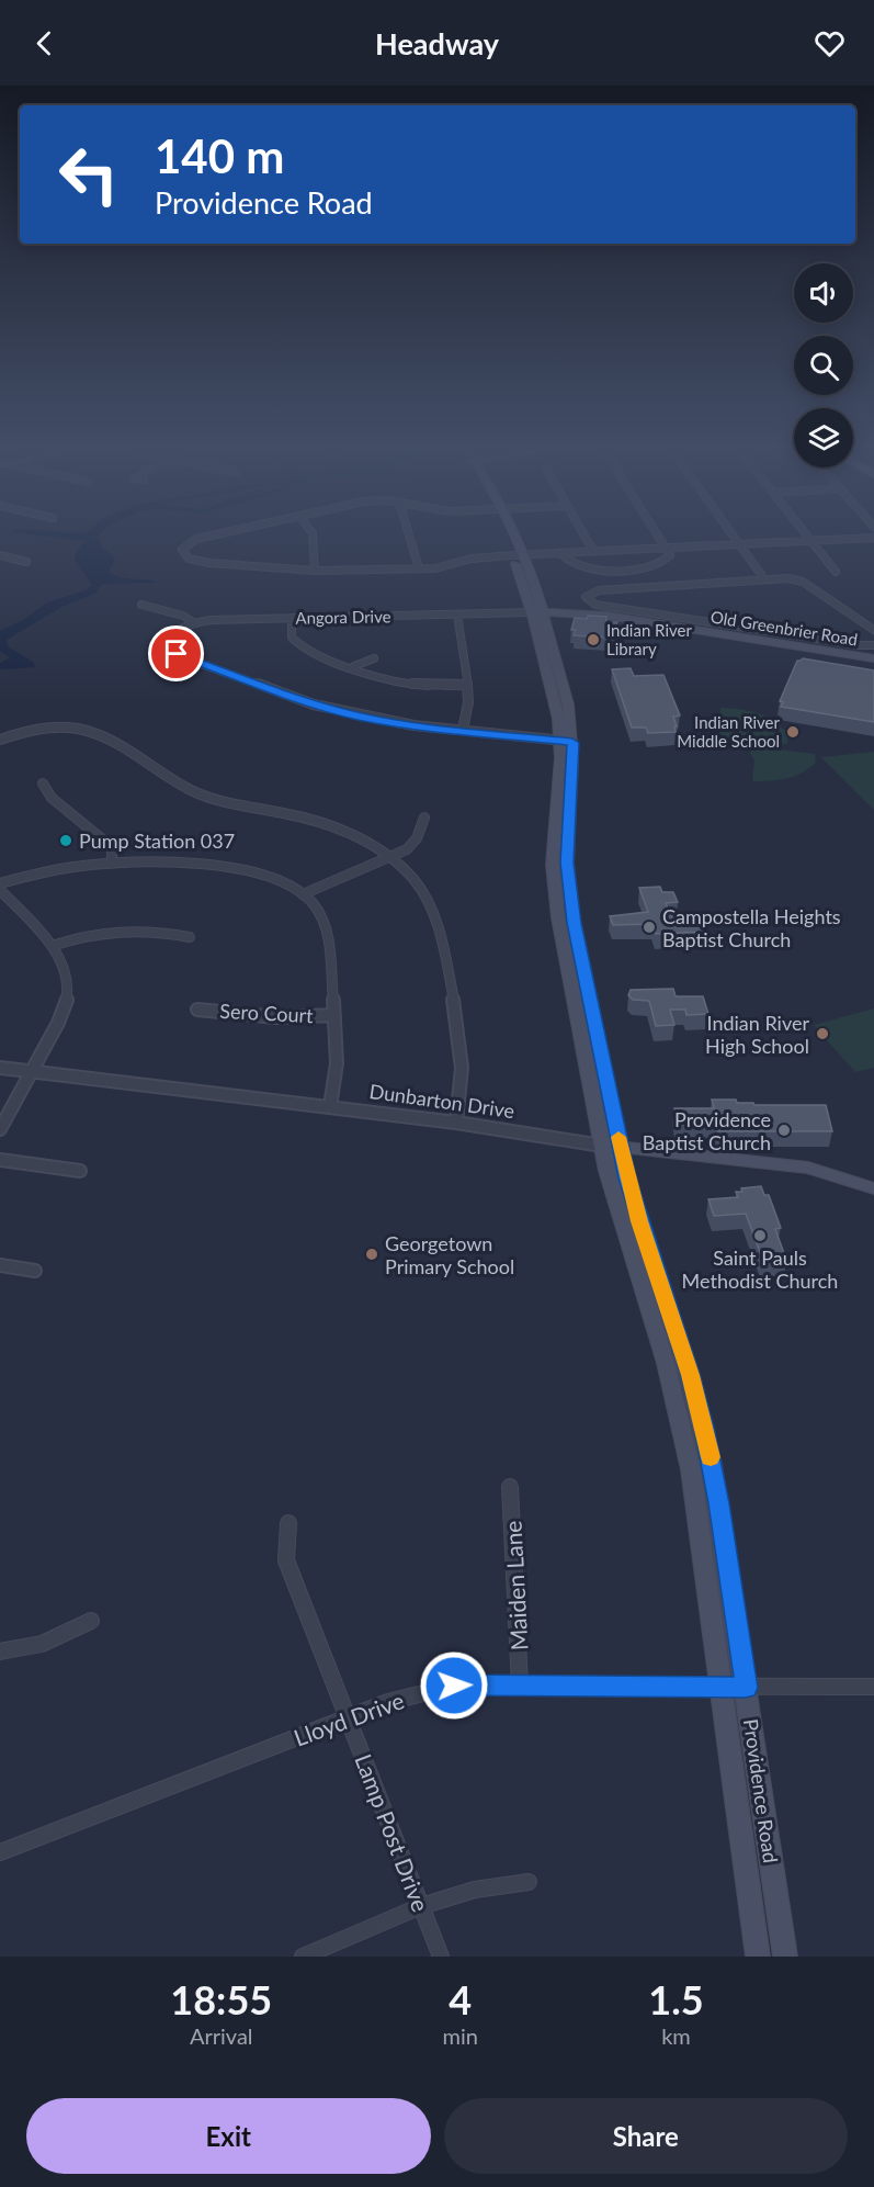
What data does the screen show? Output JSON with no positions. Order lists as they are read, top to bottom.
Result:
{
  "streets": {
    "main road": ["Old Greenbrier Road", "Dunbarton Drive", "Providence Road"],
    "street": [
      "Angora Drive",
      "Sero Court",
      "Maiden Lane",
      "Lloyd Drive",
      "Lamp Post Drive"
    ]
  },
  "crossings": [
    ["Angora Drive", "Old Greenbrier Road"],
    ["Angora Drive", "Providence Road"],
    ["Old Greenbrier Road", "Providence Road"],
    ["Dunbarton Drive", "Providence Road"],
    ["Maiden Lane", "Lloyd Drive"],
    ["Lloyd Drive", "Providence Road"],
    ["Lloyd Drive", "Lamp Post Drive"]
  ],
  "places": [
    "Indian River Library",
    "Indian River Middle School",
    "Pump Station 037",
    "Campostella Heights Baptist Church",
    "Indian River High School",
    "Providence Baptist Church",
    "Saint Pauls Methodist Church",
    "Georgetown Primary School"
  ],
  "page": {
    "header": "Headway",
    "turn": ["140 m", "Providence Road"],
    "eta": [
      "18:55",
      "Arrival",
      "4",
      "min",
      "1.5",
      "km"
    ],
    "buttons": ["Exit", "Share"]
  }
}
